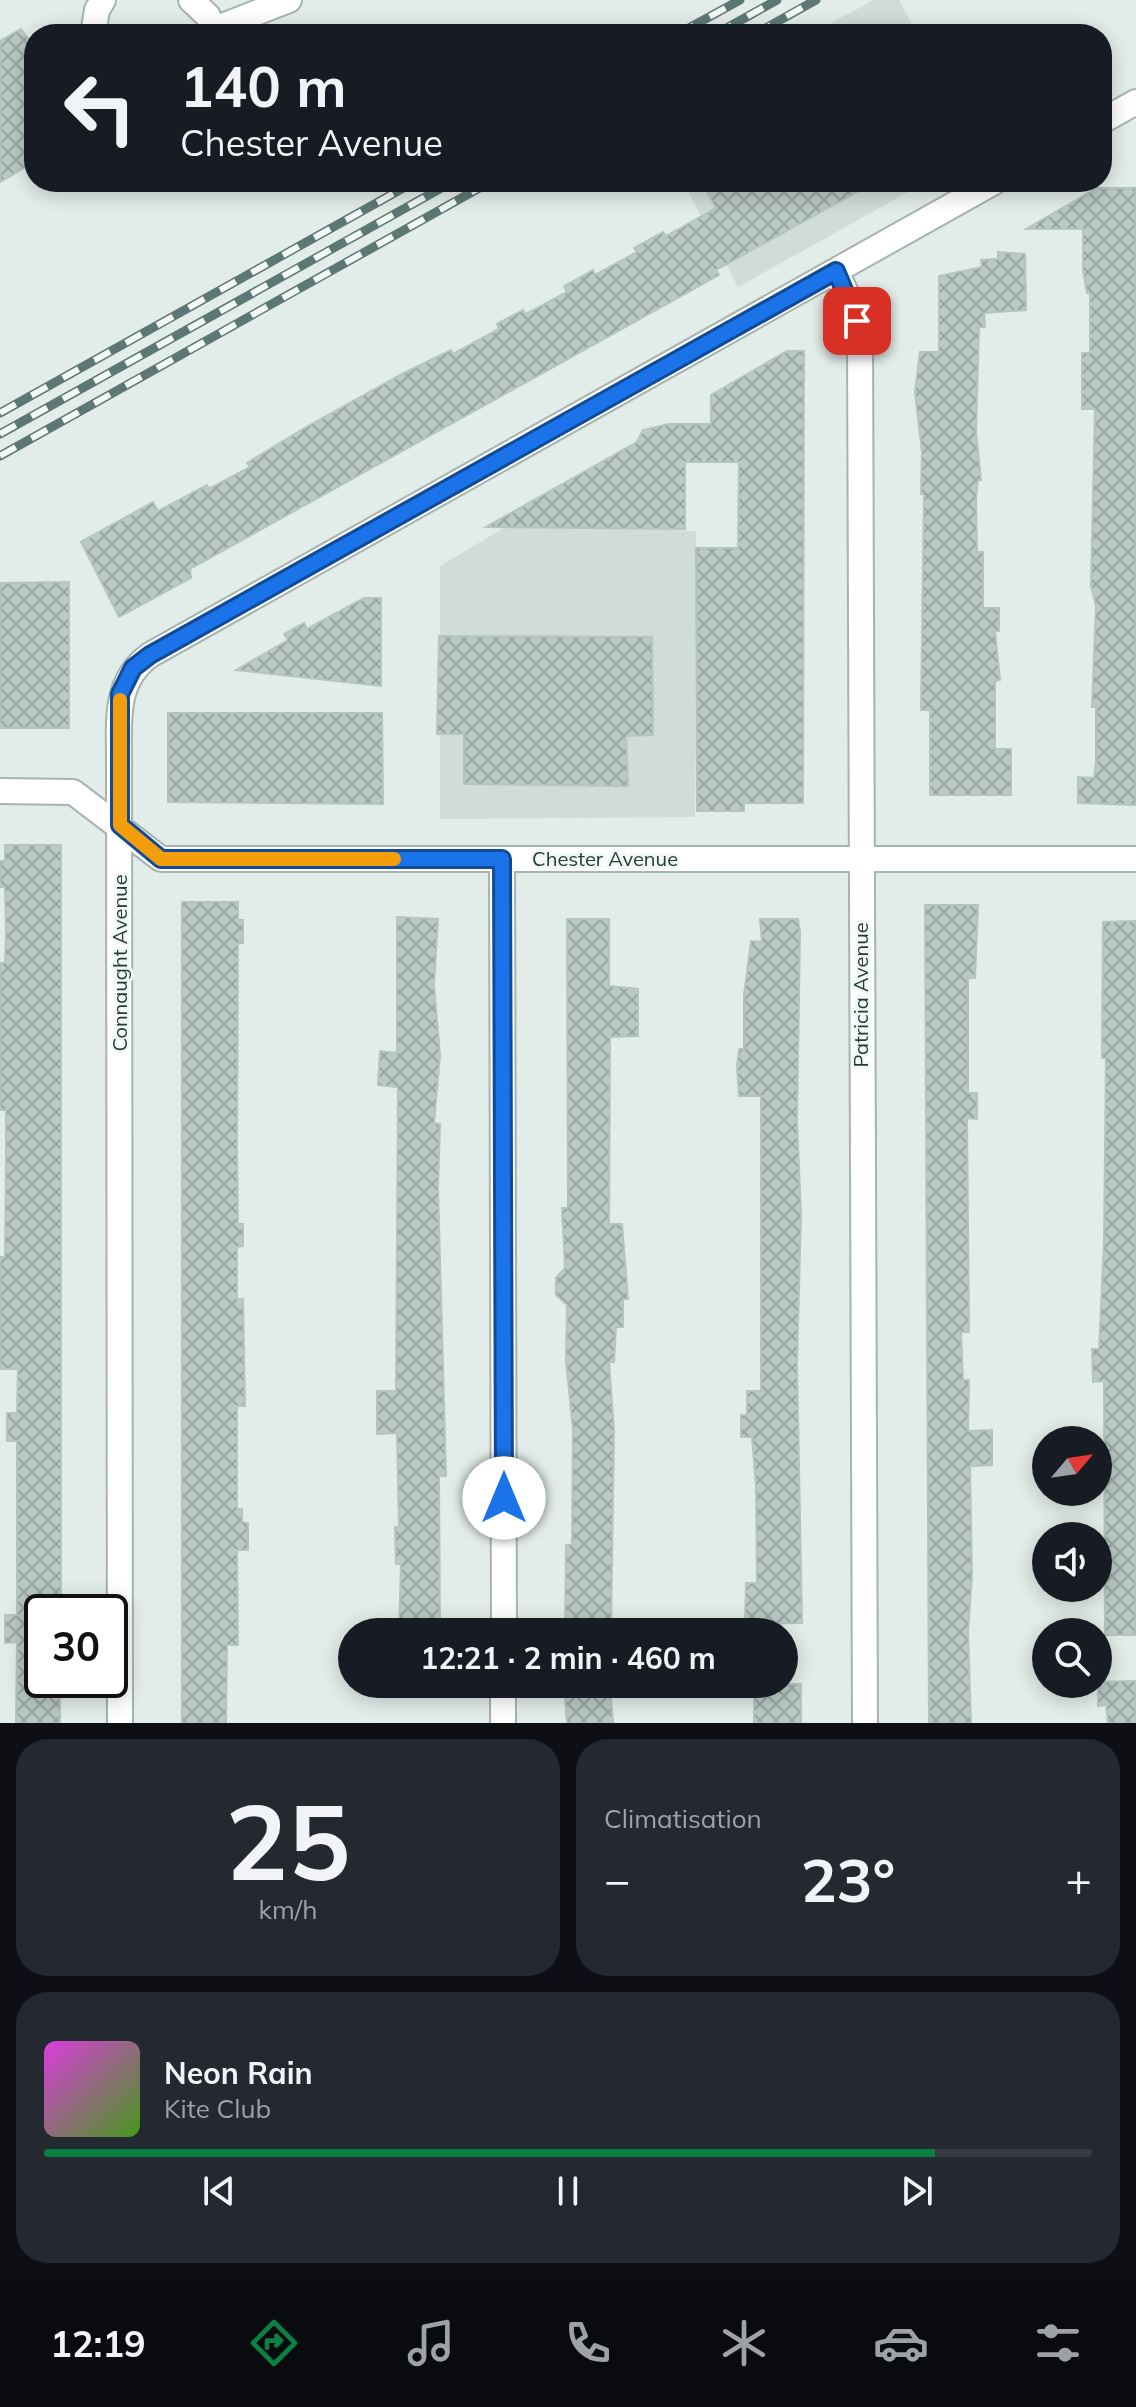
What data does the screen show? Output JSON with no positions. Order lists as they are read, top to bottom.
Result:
{
  "streets": {
    "street": ["Chester Avenue", "Connaught Avenue", "Patricia Avenue"]
  },
  "crossings": [
    ["Chester Avenue", "Connaught Avenue"],
    ["Chester Avenue", "Patricia Avenue"],
    ["Connaught Avenue", "Patricia Avenue"]
  ],
  "north": "top right",
  "page": {
    "turn": ["140 m", "Chester Avenue"],
    "limit": "30",
    "trip": "12:21 · 2 min · 460 m",
    "tile": [
      ["25", "km/h"],
      "Climatisation"
    ],
    "heat": ["−", "23°", "+"],
    "song": ["Neon Rain", "Kite Club"],
    "tabs": "12:19"
  }
}
